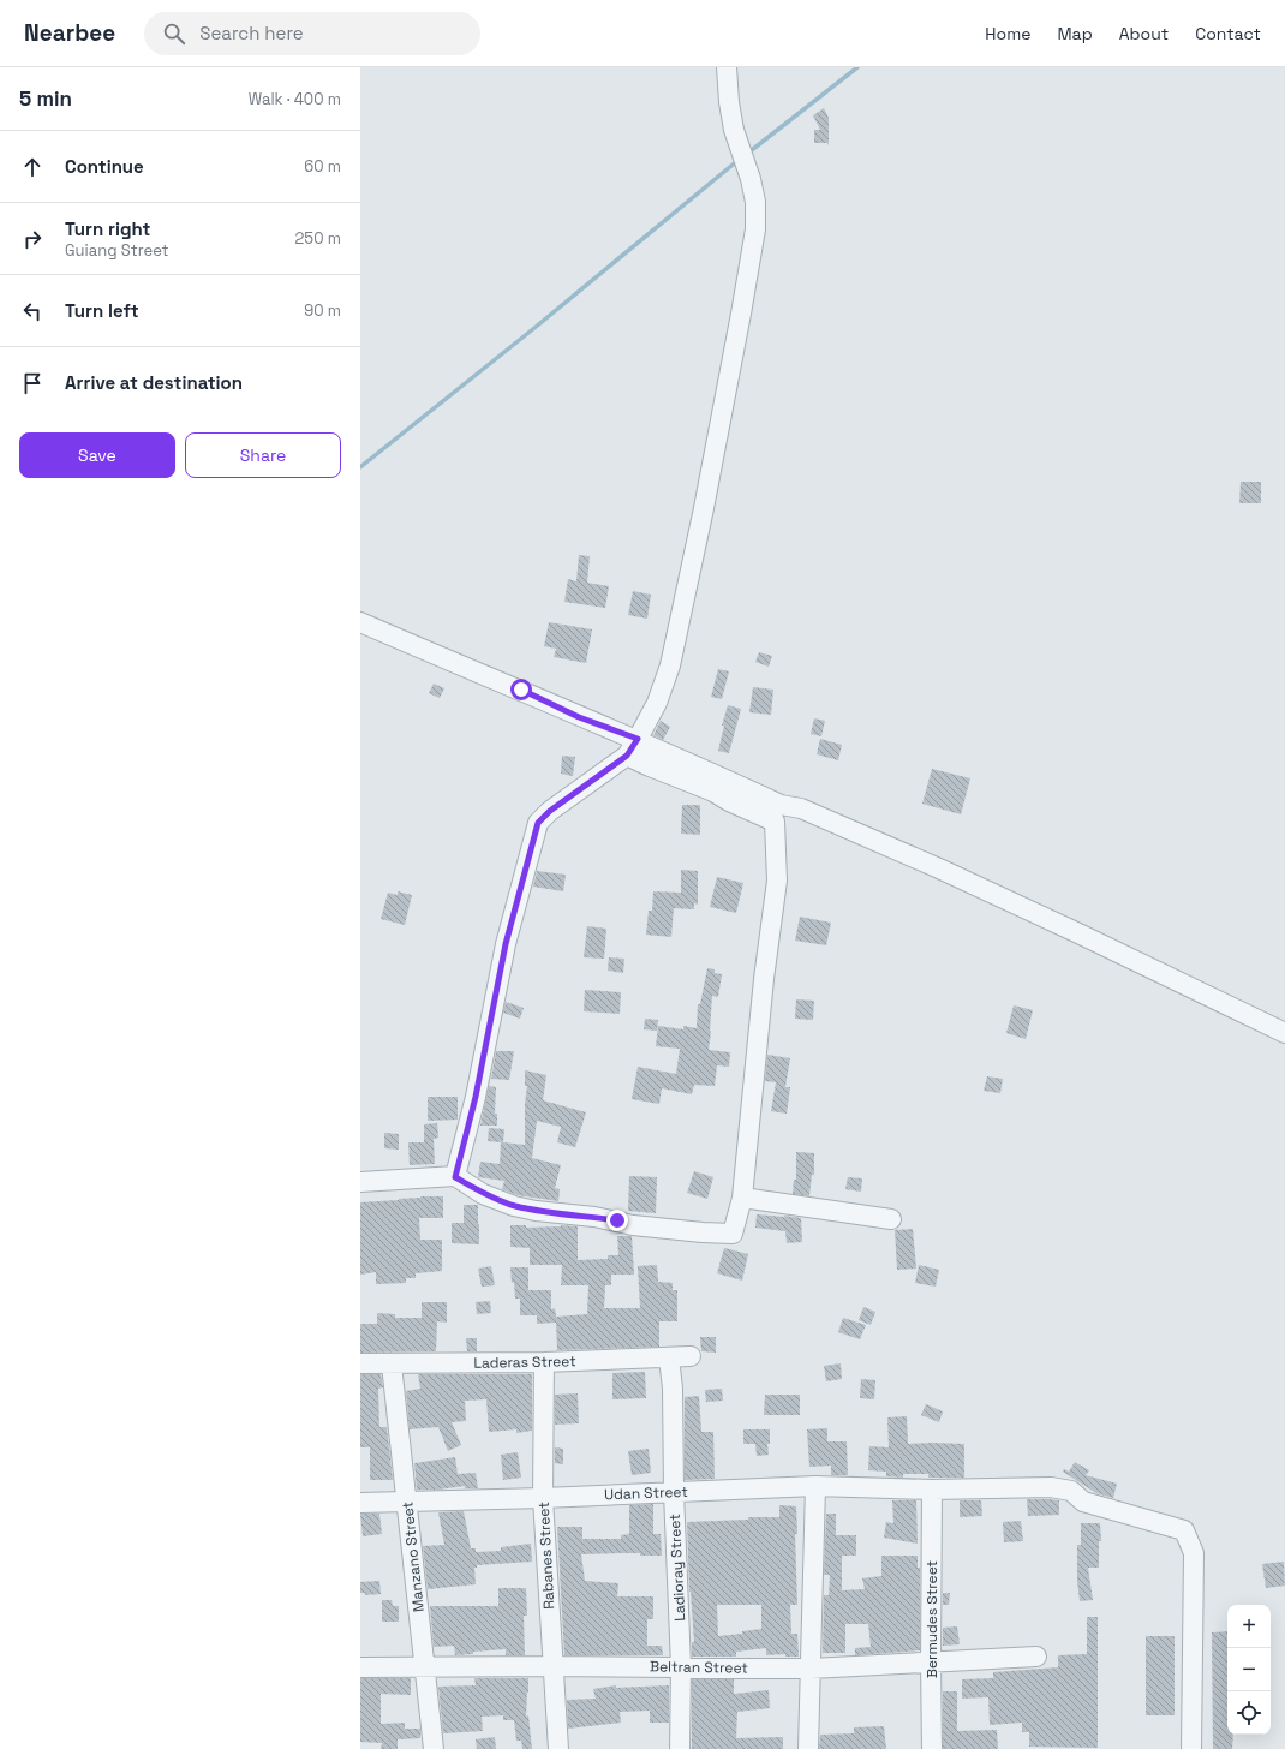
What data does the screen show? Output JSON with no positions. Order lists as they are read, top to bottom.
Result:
{
  "streets": {
    "street": [
      "Laderas Street",
      "Udan Street",
      "Rabanes Street",
      "Manzano Street",
      "Ladioray Street",
      "Bermudes Street",
      "Beltran Street"
    ]
  },
  "crossings": [
    ["Laderas Street", "Rabanes Street"],
    ["Laderas Street", "Manzano Street"],
    ["Laderas Street", "Ladioray Street"],
    ["Udan Street", "Rabanes Street"],
    ["Udan Street", "Manzano Street"],
    ["Udan Street", "Ladioray Street"],
    ["Udan Street", "Bermudes Street"],
    ["Rabanes Street", "Beltran Street"],
    ["Manzano Street", "Beltran Street"],
    ["Ladioray Street", "Beltran Street"],
    ["Bermudes Street", "Beltran Street"]
  ],
  "page": {
    "header": "Nearbee",
    "search": "Search here",
    "nav": [
      "Home",
      "Map",
      "About",
      "Contact"
    ],
    "heading": ["5 min", "Walk · 400 m"],
    "list": [
      ["Continue", "60 m"],
      ["Turn right", "Guiang Street", "250 m"],
      ["Turn left", "90 m"],
      "Arrive at destination"
    ],
    "buttons": ["Save", "Share"],
    "map_buttons": ["+", "−"]
  }
}
